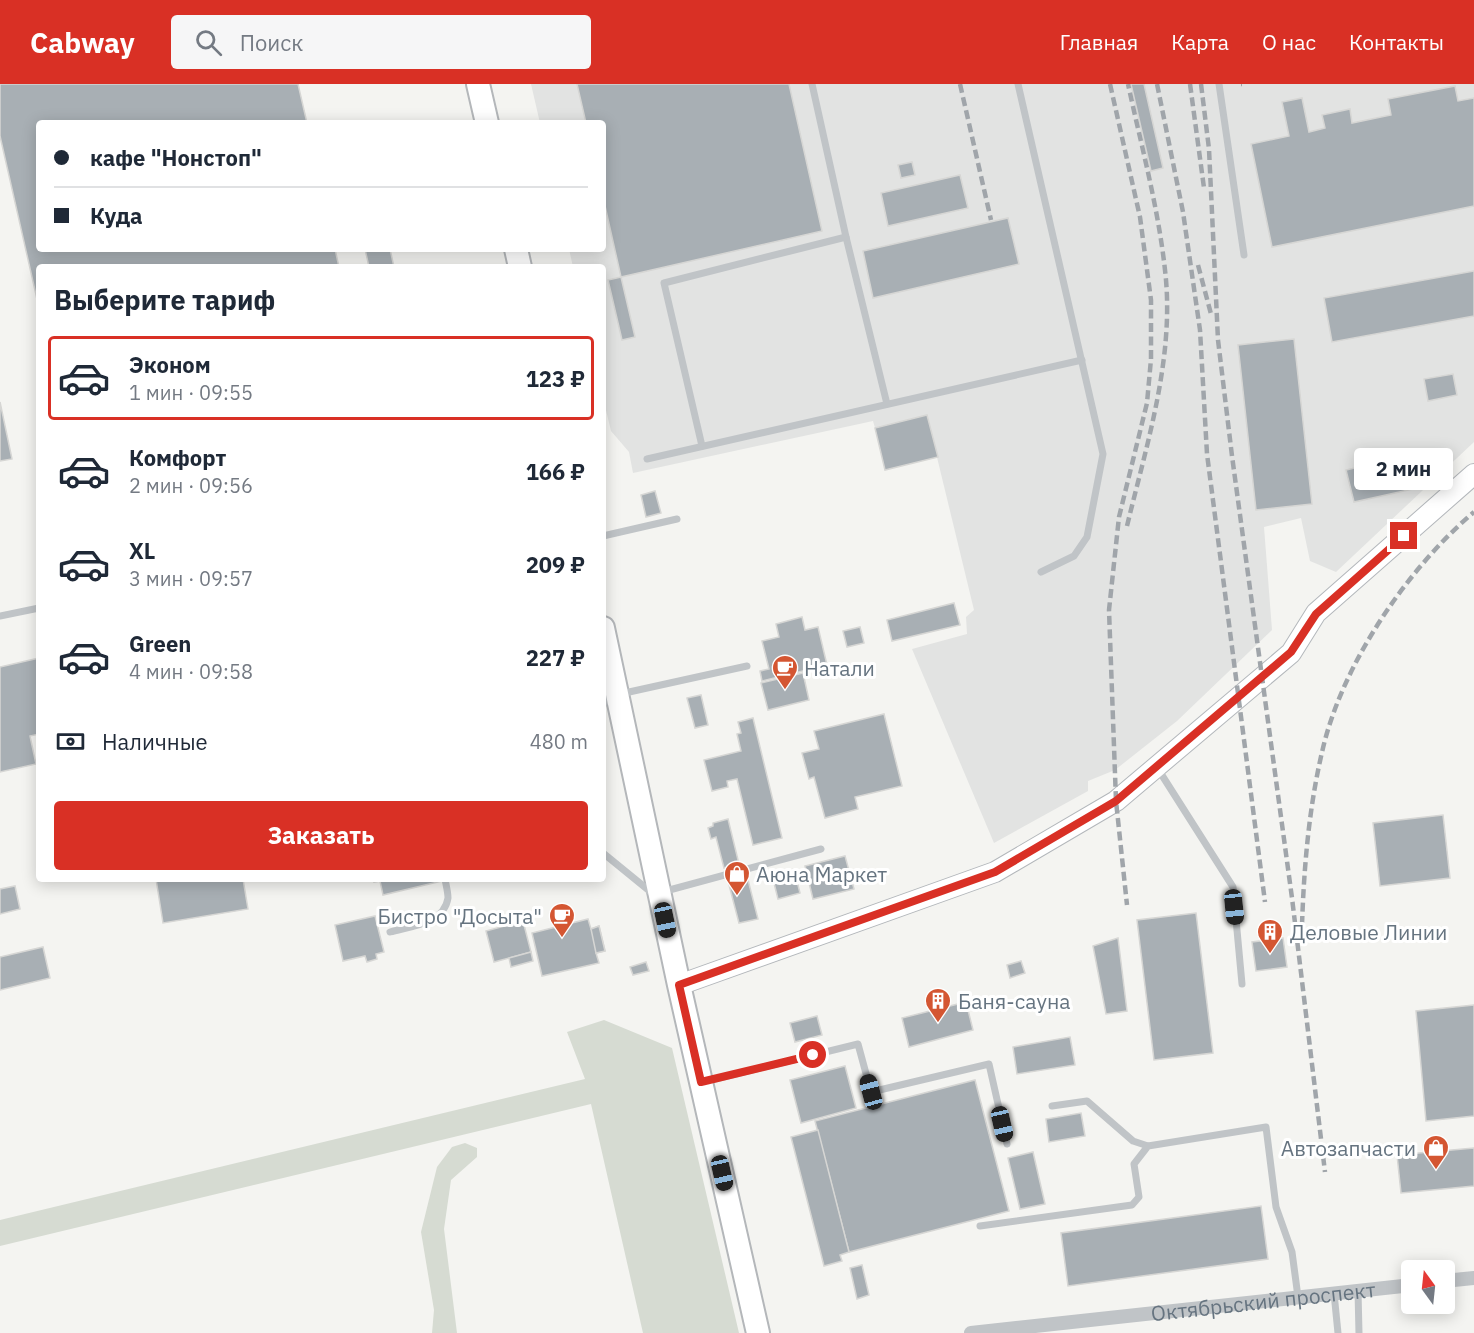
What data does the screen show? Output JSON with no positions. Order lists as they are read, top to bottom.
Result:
{
  "streets": {
    "street": ["Октябрьский проспект"]
  },
  "places": {
    "cafe": ["Натали", "Бистро \"Досыта\""],
    "shop": ["Аюна Маркет", "Автозапчасти"],
    "building": ["Деловые Линии", "Баня-сауна"]
  },
  "north": "top",
  "page": {
    "header": "Cabway",
    "search": "Поиск",
    "nav": [
      "Главная",
      "Карта",
      "О нас",
      "Контакты"
    ],
    "banner": ["кафе \"Нонстоп\"", "Куда"],
    "heading": "Выберите тариф",
    "list": [
      {
        "name": "Эконом",
        "note": "1 мин · 09:55",
        "value": "123 ₽"
      },
      {
        "name": "Комфорт",
        "note": "2 мин · 09:56",
        "value": "166 ₽"
      },
      {
        "name": "XL",
        "note": "3 мин · 09:57",
        "value": "209 ₽"
      },
      {
        "name": "Green",
        "note": "4 мин · 09:58",
        "value": "227 ₽"
      }
    ],
    "bubble": "2 мин",
    "pay": ["Наличные", "480 m"],
    "buttons": "Заказать"
  }
}
